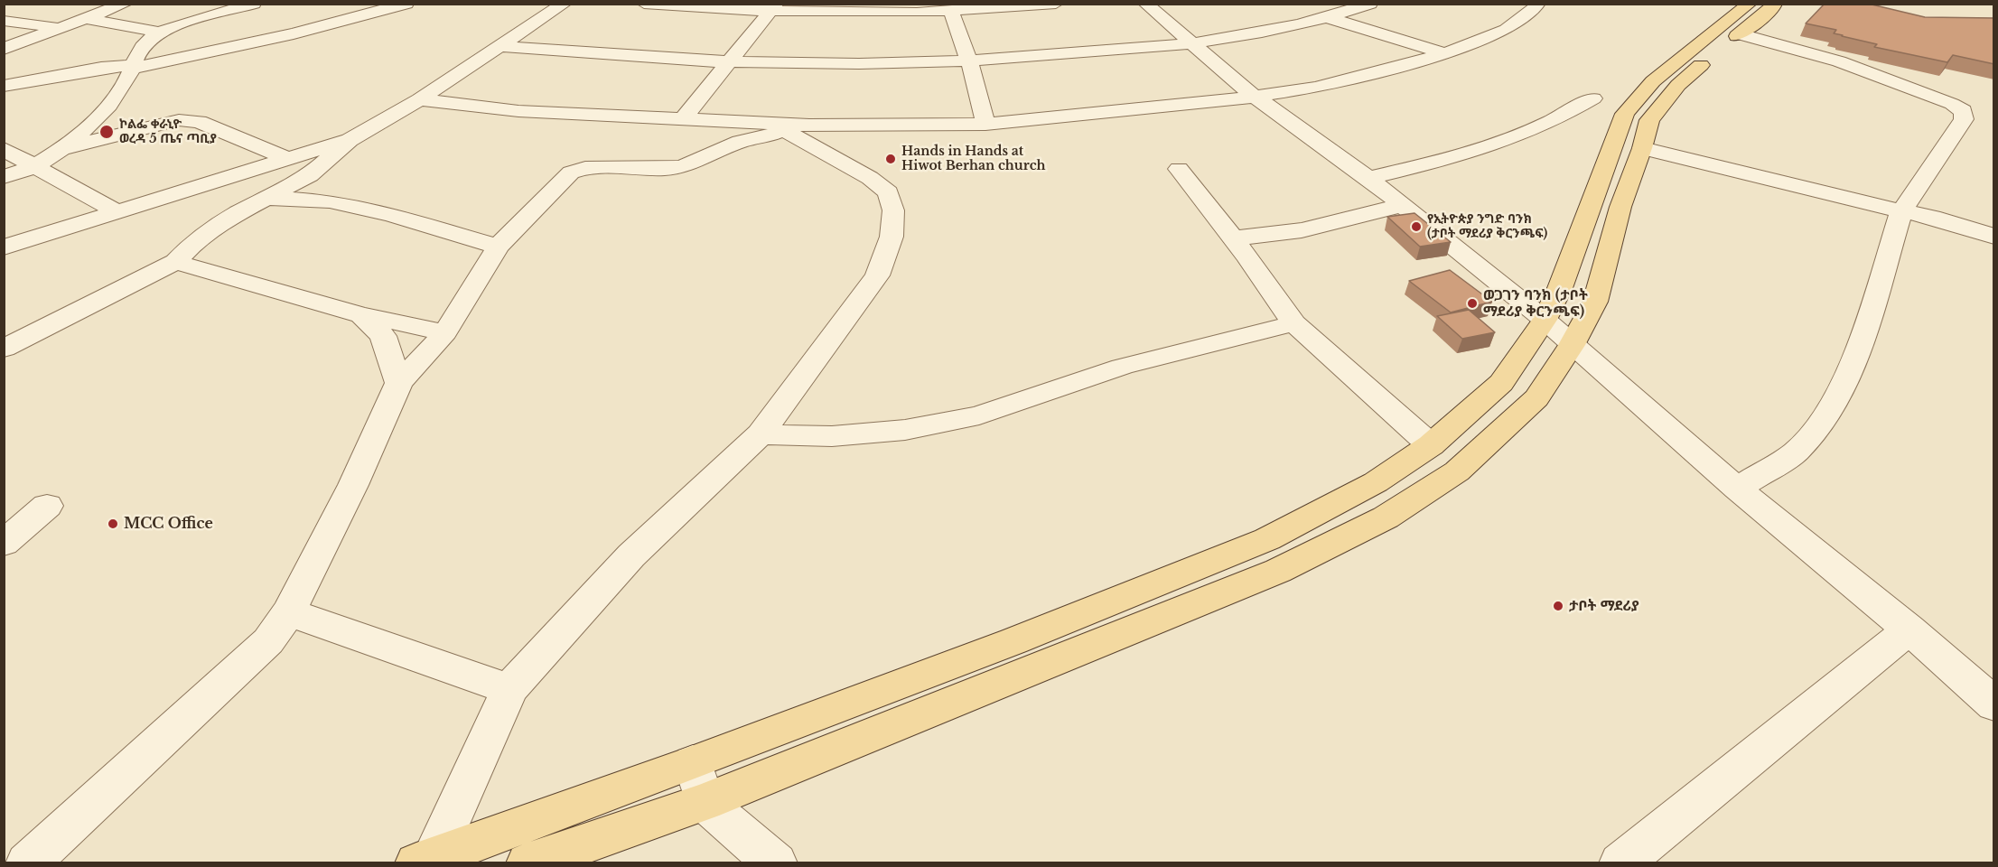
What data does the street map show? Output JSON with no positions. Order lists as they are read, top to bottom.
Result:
{
  "places": [
    "ኮልፌ ቀራኒዮ ወረዳ 5 ጤና ጣቢያ",
    "Hands in Hands at Hiwot Berhan church",
    "የኢትዮጵያ ንግድ ባንክ (ታቦት ማደሪያ ቅርንጫፍ)",
    "ወጋገን ባንክ (ታቦት ማደሪያ ቅርንጫፍ)",
    "MCC Office",
    "ታቦት ማደሪያ"
  ]
}
